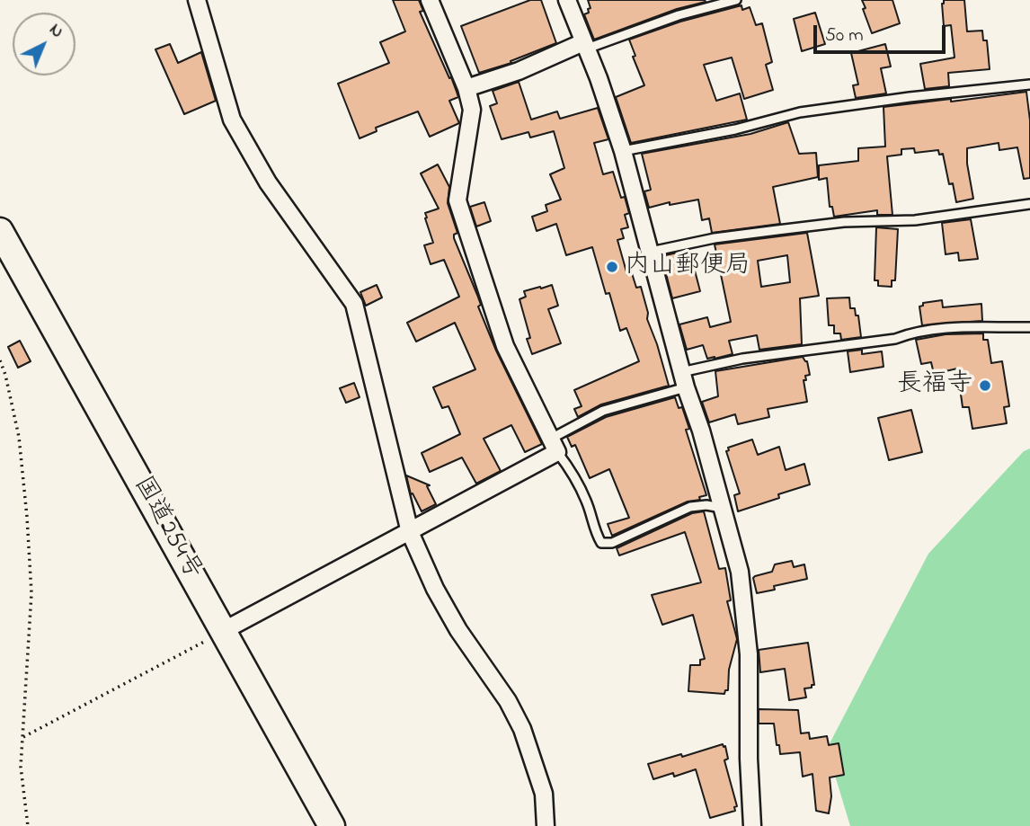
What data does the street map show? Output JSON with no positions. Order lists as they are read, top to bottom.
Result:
{
  "streets": {
    "highway": ["国道254号"]
  },
  "places": ["内山郵便局", "長福寺"],
  "scale_bar": "50 m",
  "north": "top right"
}
